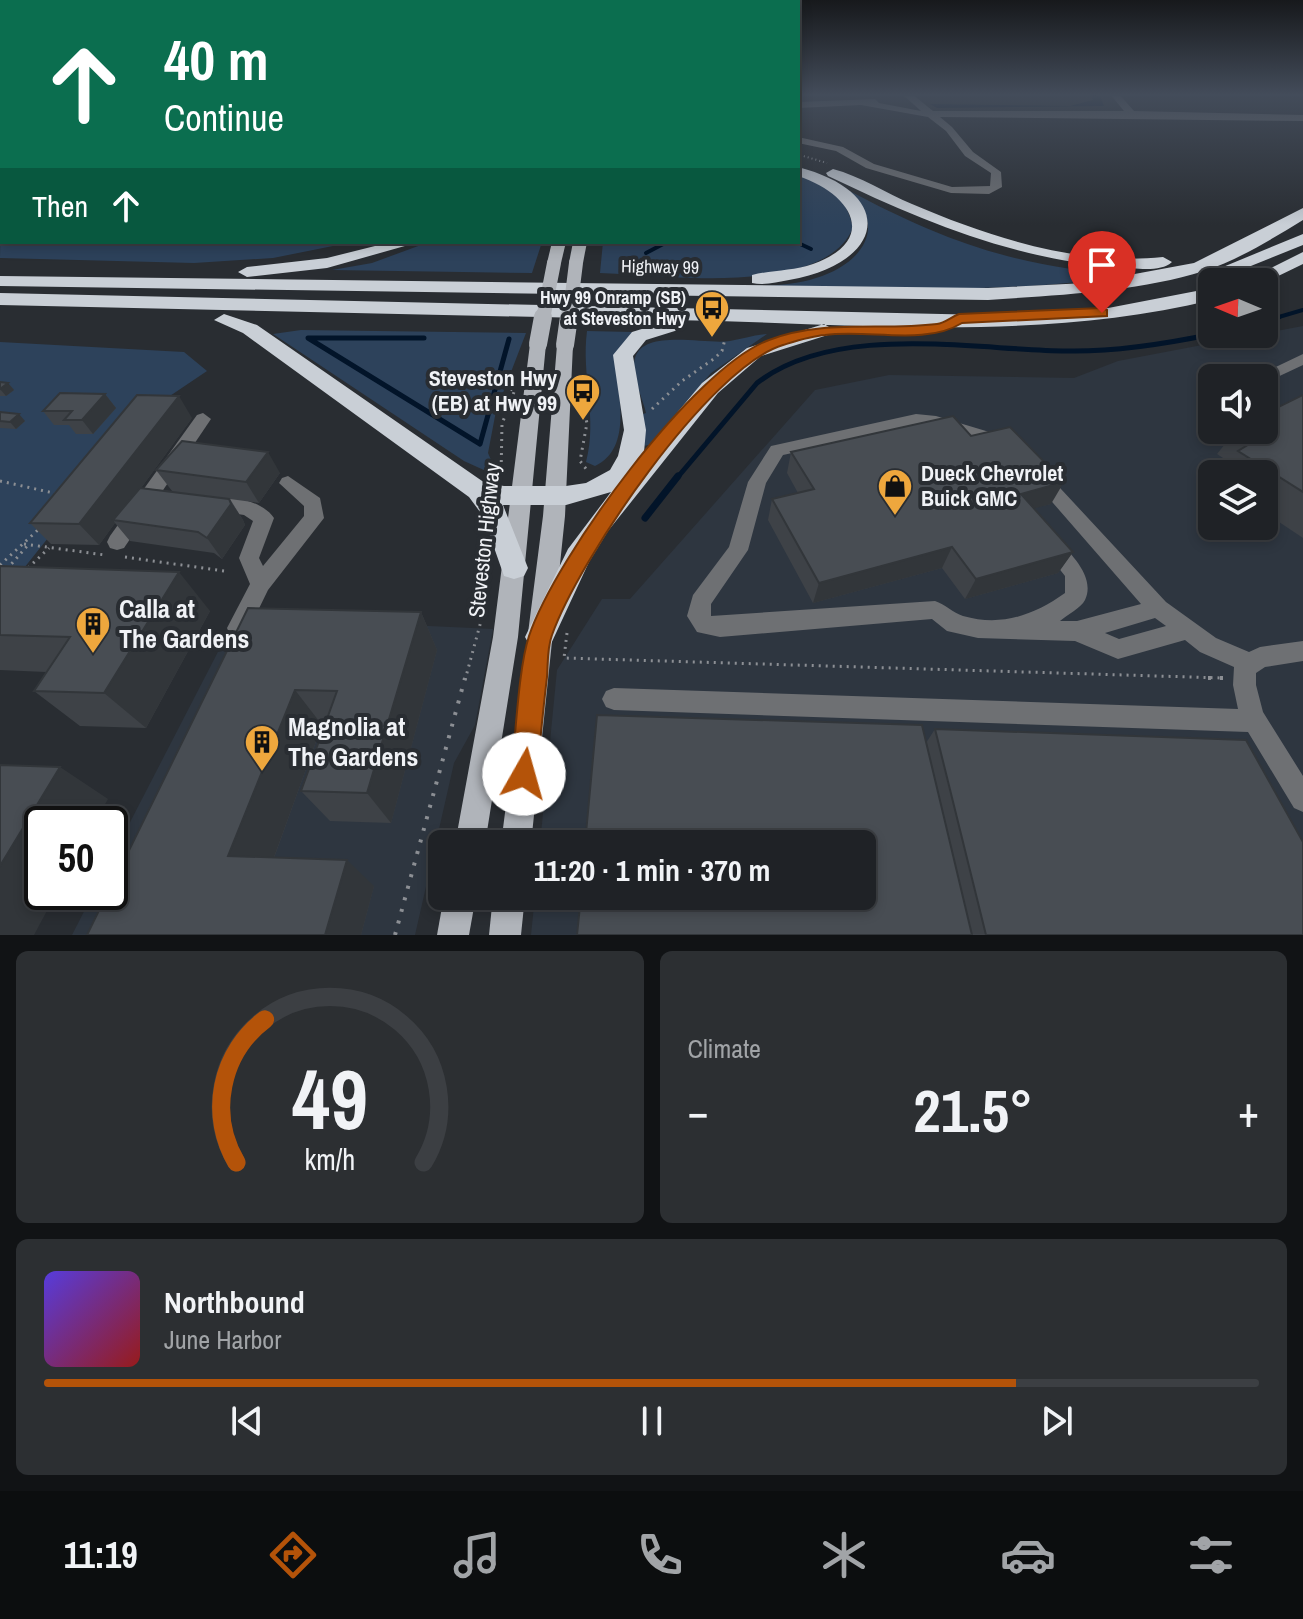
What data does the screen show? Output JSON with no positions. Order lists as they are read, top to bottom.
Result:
{
  "streets": {
    "highway": ["Highway 99"],
    "main road": ["Steveston Highway"]
  },
  "places": {
    "bus stop": ["Hwy 99 Onramp (SB) at Steveston Hwy", "Steveston Hwy (EB) at Hwy 99"],
    "shop": ["Dueck Chevrolet Buick GMC"],
    "building": ["Calla at The Gardens", "Magnolia at The Gardens"]
  },
  "north": "left",
  "page": {
    "turn": ["40 m", "Continue"],
    "then": "Then",
    "limit": "50",
    "trip": "11:20 · 1 min · 370 m",
    "tile": "Climate",
    "heat": ["−", "21.5°", "+"],
    "song": ["Northbound", "June Harbor"],
    "tabs": "11:19",
    "gauge": ["49", "km/h"]
  }
}
